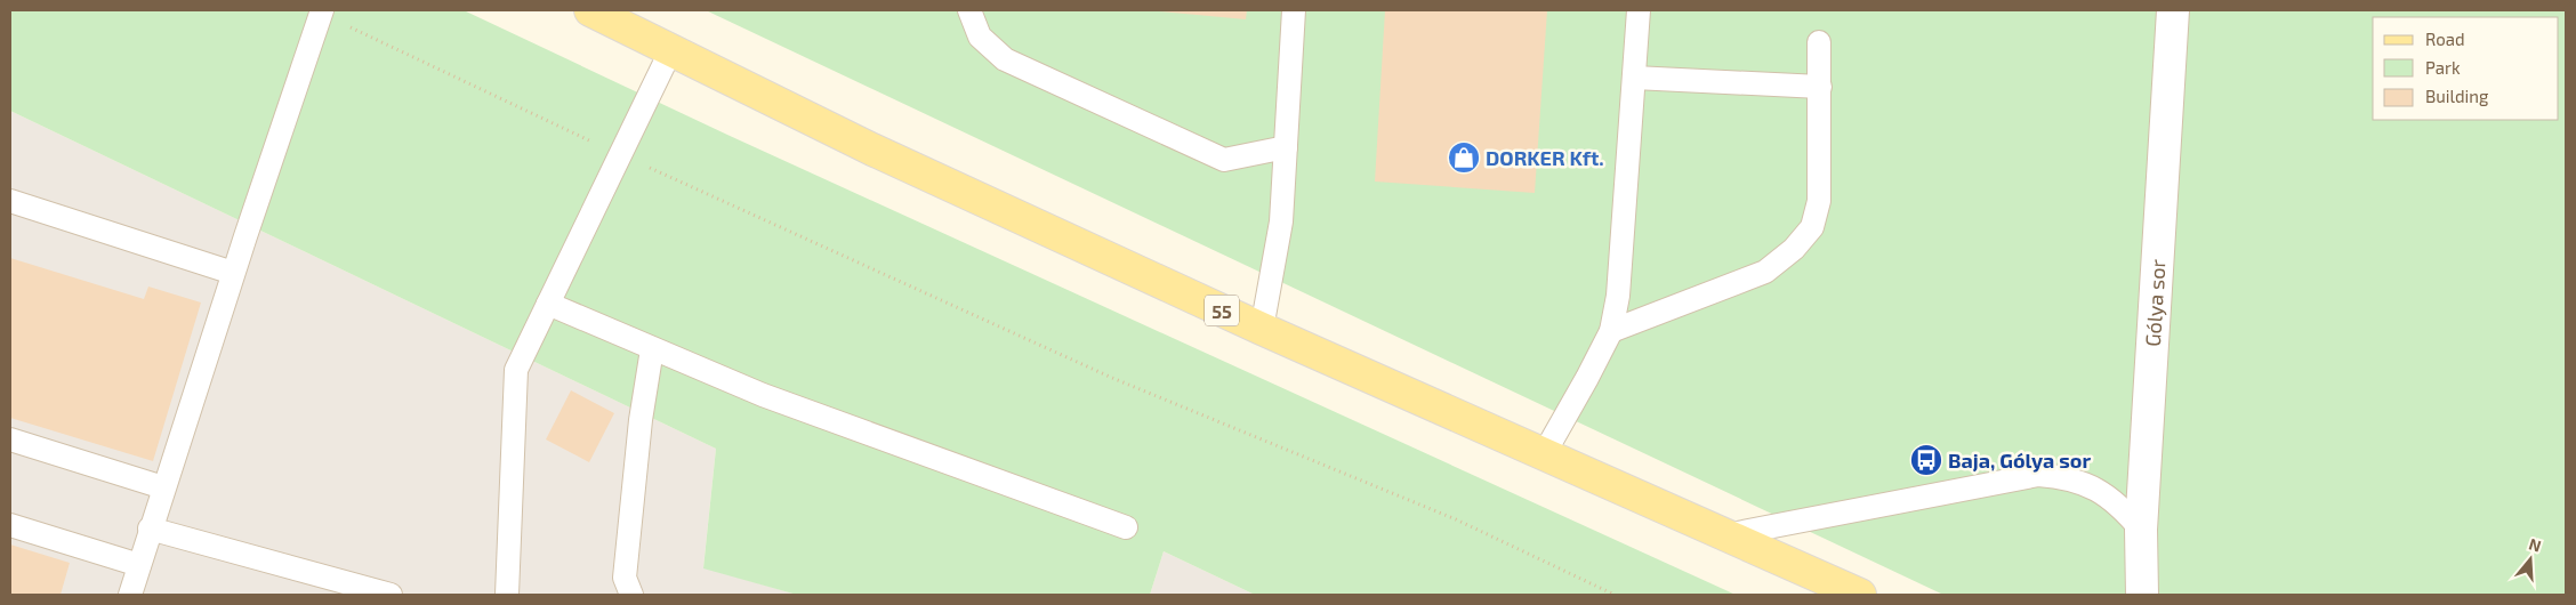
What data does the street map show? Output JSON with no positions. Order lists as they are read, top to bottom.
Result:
{
  "streets": {
    "main road": ["55"],
    "street": ["Gólya sor"]
  },
  "places": {
    "shop": ["DORKER Kft."],
    "bus stop": ["Baja, Gólya sor"]
  },
  "legend": ["Road", "Park", "Building"],
  "north": "top"
}
